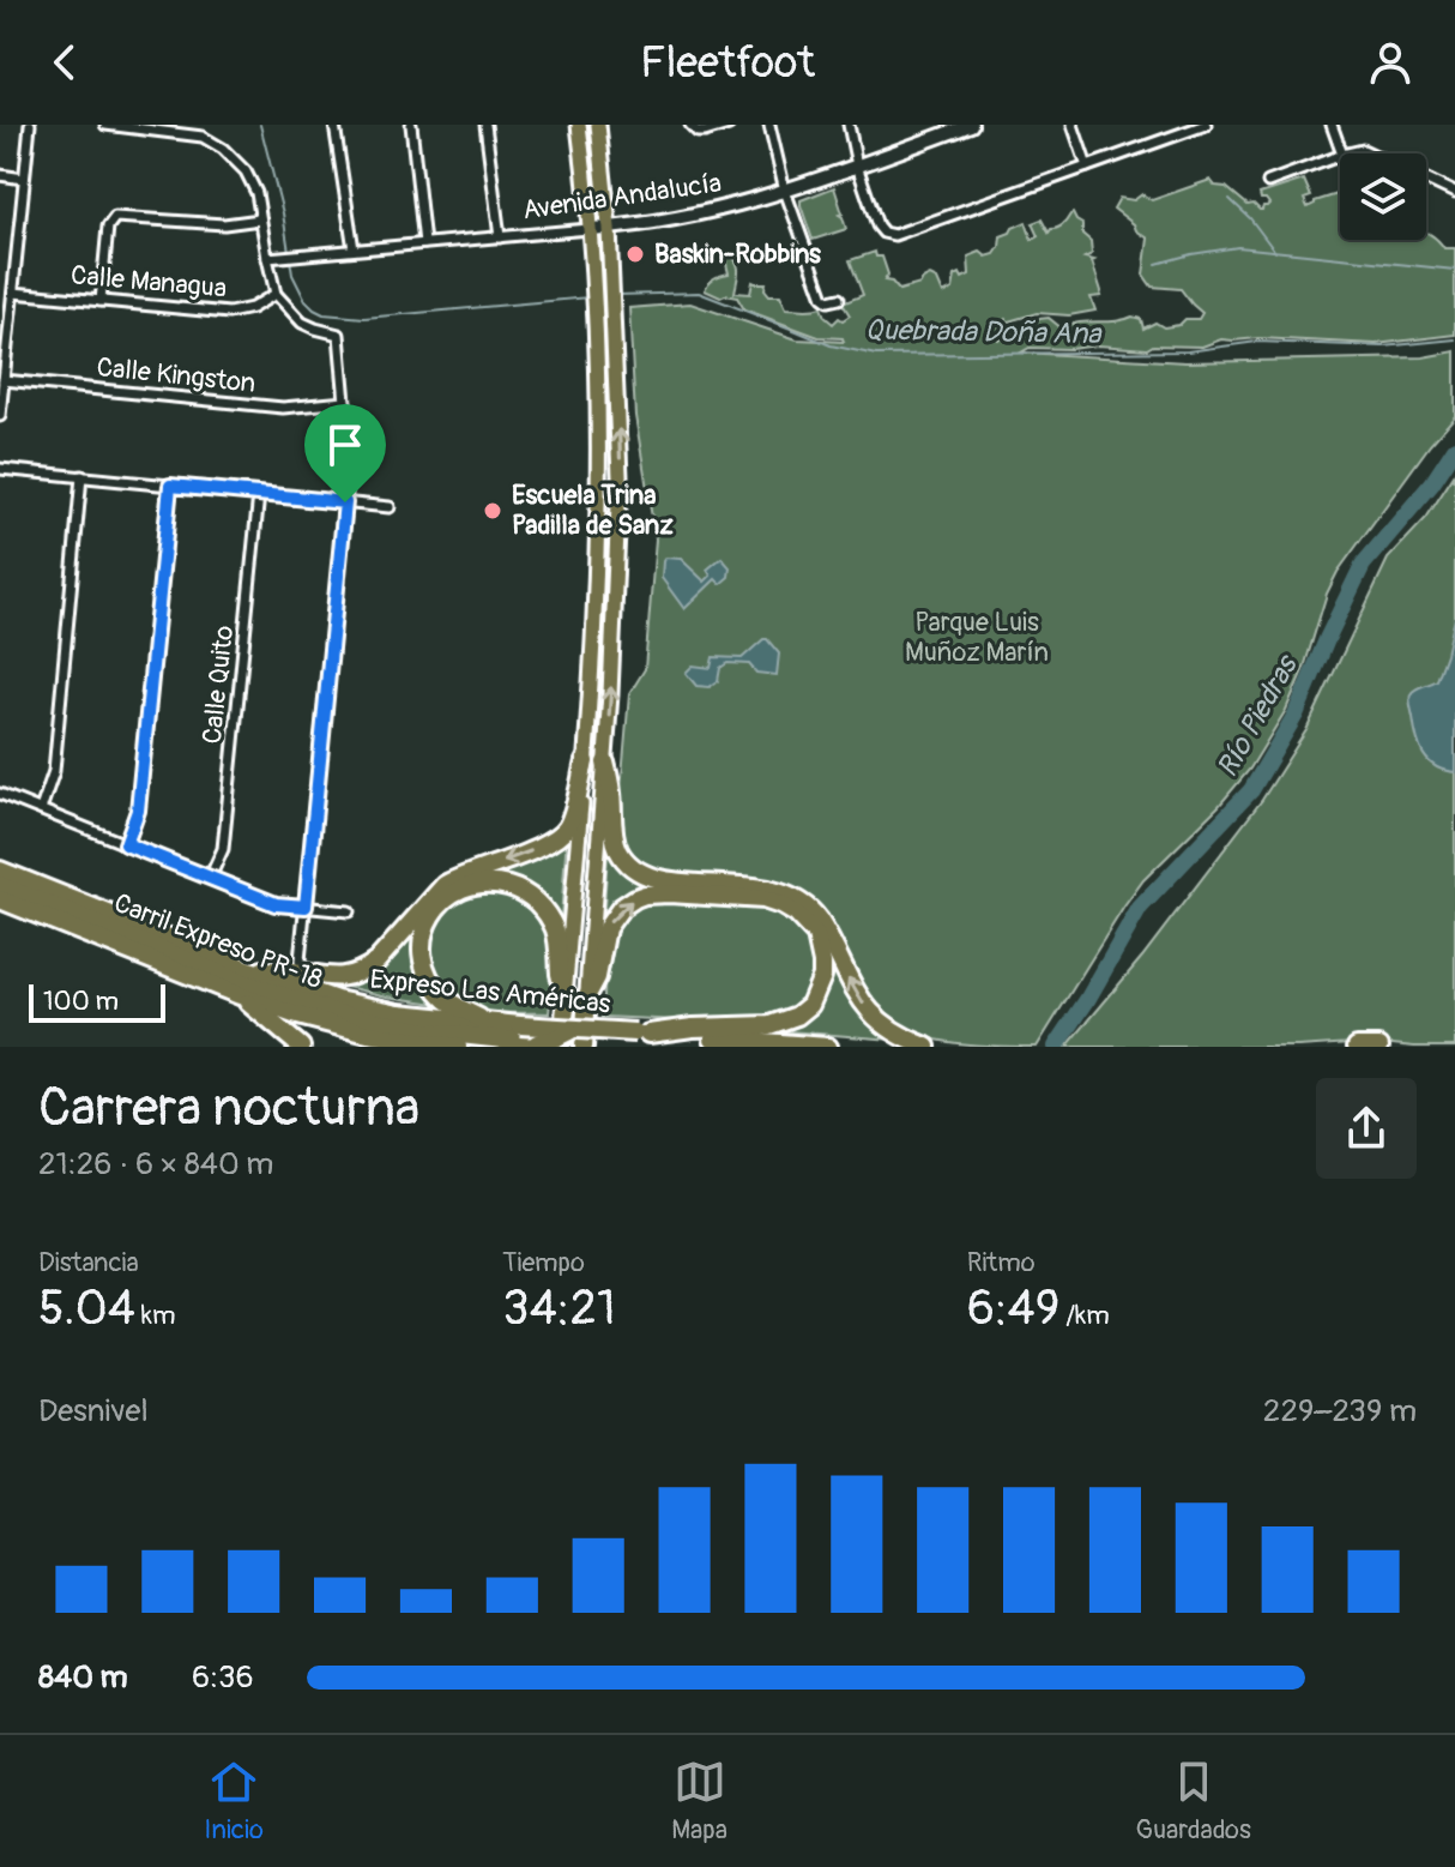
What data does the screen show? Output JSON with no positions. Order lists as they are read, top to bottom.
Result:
{
  "streets": {
    "highway": ["Carril Expreso PR-18", "Expreso Las Américas"],
    "street": [
      "Avenida Andalucía",
      "Calle Managua",
      "Calle Kingston",
      "Calle Quito"
    ]
  },
  "crossings": [
    ["Carril Expreso PR-18", "Expreso Las Américas"]
  ],
  "water": ["Quebrada Doña Ana", "Río Piedras"],
  "parks": ["Parque Luis Muñoz Marín"],
  "places": ["Baskin-Robbins", "Escuela Trina Padilla de Sanz"],
  "scale_bar": "100 m",
  "page": {
    "header": "Fleetfoot",
    "scale": "100 m",
    "heading": ["Carrera nocturna", "21:26 · 6 × 840 m"],
    "stats": [
      ["Distancia", "5.04 km"],
      ["Tiempo", "34:21"],
      ["Ritmo", "6:49 /km"]
    ],
    "chart": ["Desnivel", "229–239 m"],
    "list": [
      {
        "name": "840 m",
        "note": "6:36"
      }
    ],
    "tabs": ["Inicio", "Mapa", "Guardados"]
  }
}
